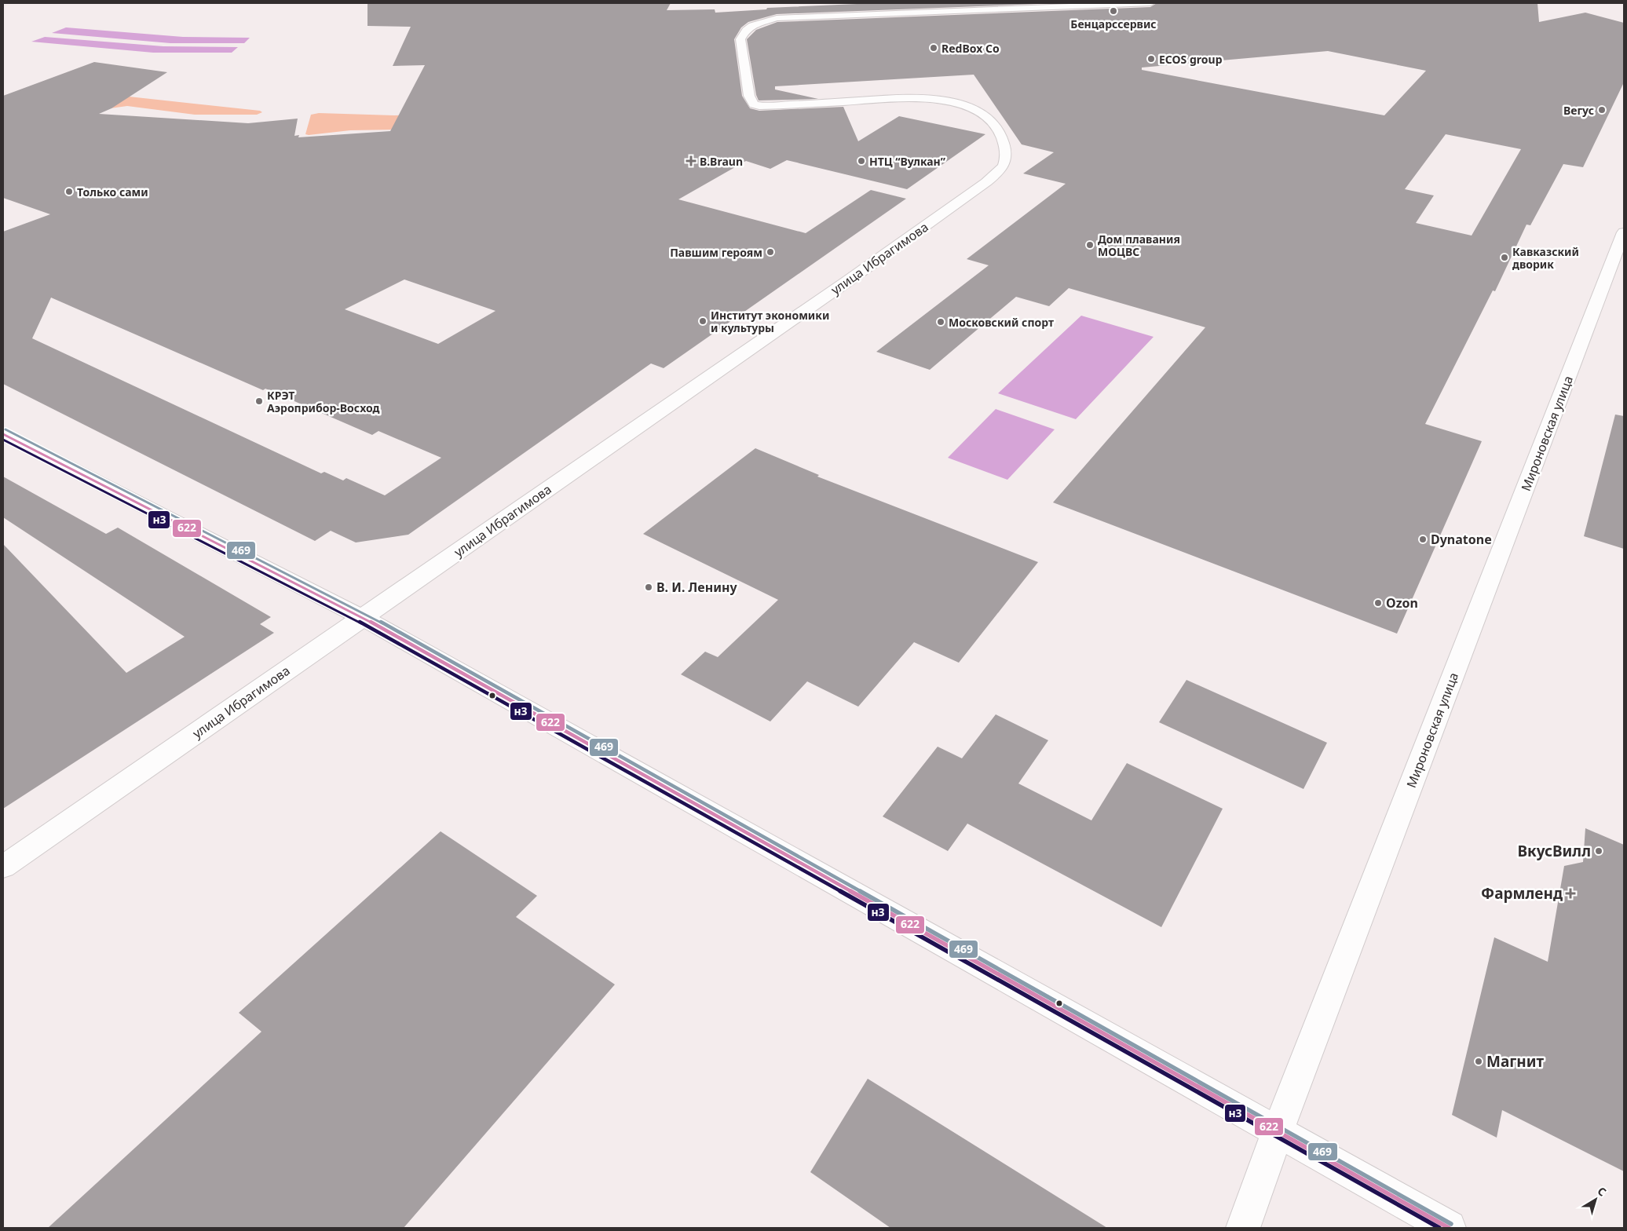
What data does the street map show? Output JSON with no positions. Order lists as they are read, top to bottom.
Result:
{
  "streets": {
    "street": ["улица Ибрагимова", "Мироновская улица"]
  },
  "places": {
    "other": [
      "Бенцарссервис",
      "RedBox Co",
      "ECOS group",
      "Вегус",
      "НТЦ “Вулкан”",
      "Только сами",
      "Дом плавания МОЦВС",
      "Павшим героям",
      "Кавказский дворик",
      "Институт экономики и культуры",
      "Московский спорт",
      "КРЭТ Аэроприбор-Восход",
      "Dynatone",
      "В. И. Ленину",
      "Ozon",
      "ВкусВилл",
      "Магнит"
    ],
    "health": ["B.Braun", "Фармленд"]
  },
  "lines": ["transit line 469", "transit line 622", "transit line н3"],
  "north": "top right"
}
